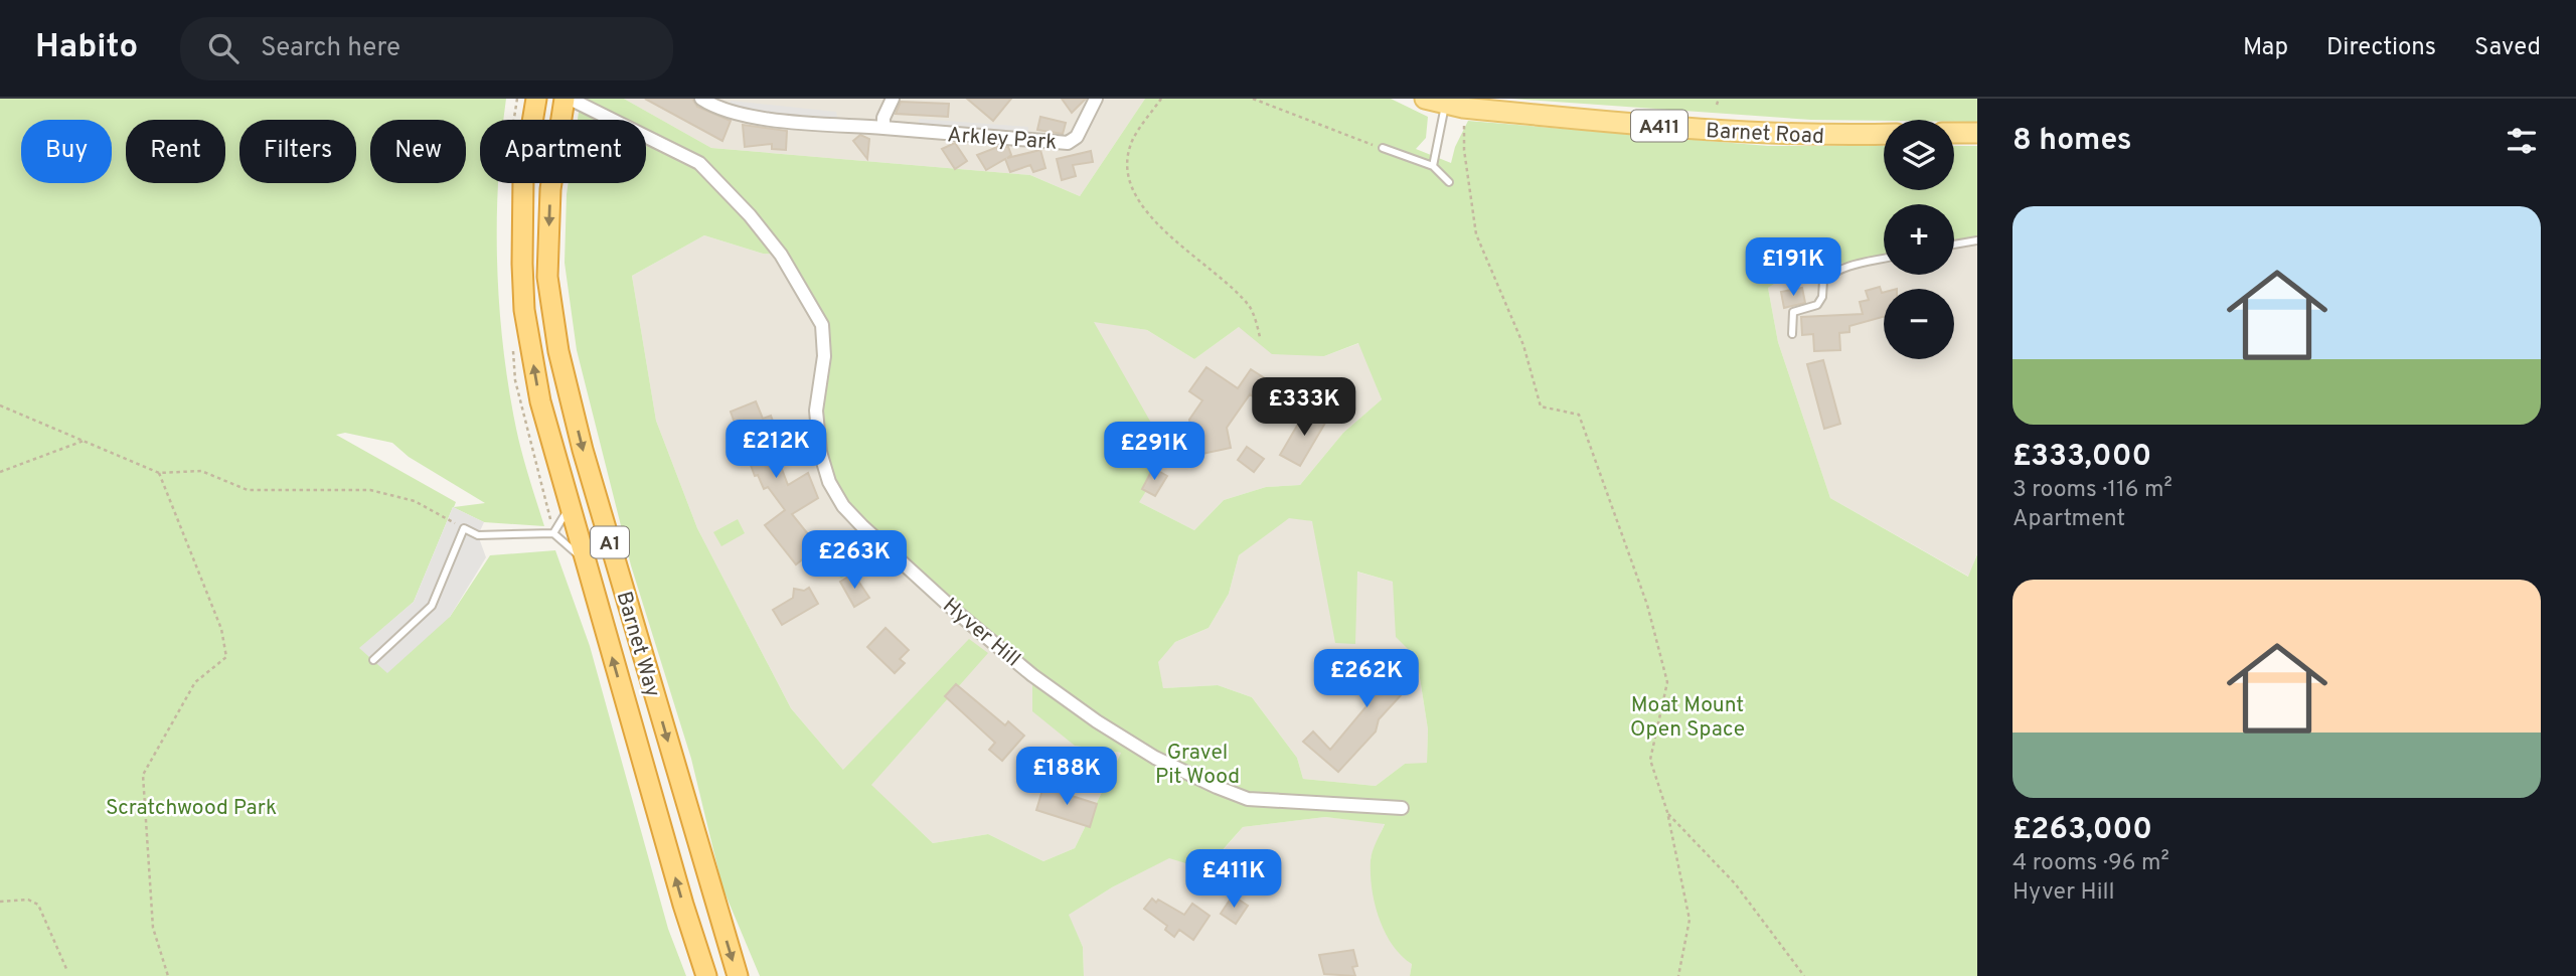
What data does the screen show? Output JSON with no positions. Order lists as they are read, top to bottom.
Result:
{
  "streets": {
    "highway": ["A1", "Barnet Way"],
    "main road": ["A411", "Barnet Road"],
    "street": ["Arkley Park", "Hyver Hill"]
  },
  "crossings": [
    ["Hyver Hill", "Barnet Way"]
  ],
  "parks": ["Moat Mount Open Space", "Gravel Pit Wood", "Scratchwood Park"],
  "page": {
    "header": "Habito",
    "search": "Search here",
    "nav": ["Map", "Directions", "Saved"],
    "heading": "8 homes",
    "map_buttons": ["+", "−"],
    "chip": [
      "Buy",
      "Rent",
      "Filters",
      "New",
      "Apartment"
    ],
    "list": [
      {
        "name": "£333,000",
        "note": "3 rooms · 116 m² · Apartment"
      },
      {
        "name": "£263,000",
        "note": "4 rooms · 96 m² · Hyver Hill"
      }
    ],
    "price": [
      "£191K",
      "£333K",
      "£212K",
      "£291K",
      "£263K",
      "£262K",
      "£188K",
      "£411K"
    ]
  }
}
